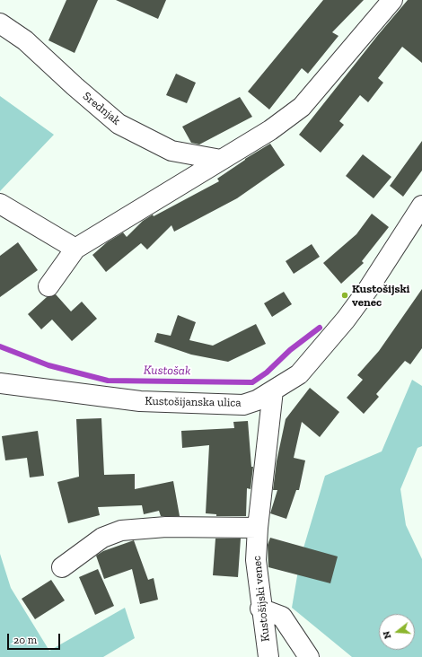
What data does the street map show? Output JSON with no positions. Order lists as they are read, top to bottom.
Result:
{
  "streets": {
    "street": ["Srednjak", "Kustošijanska ulica", "Kustošijski venec"]
  },
  "crossings": [
    ["Kustošijanska ulica", "Kustošijski venec"]
  ],
  "water": ["Kustošak"],
  "places": ["Kustošijski venec"],
  "scale_bar": "20 m",
  "north": "left"
}
